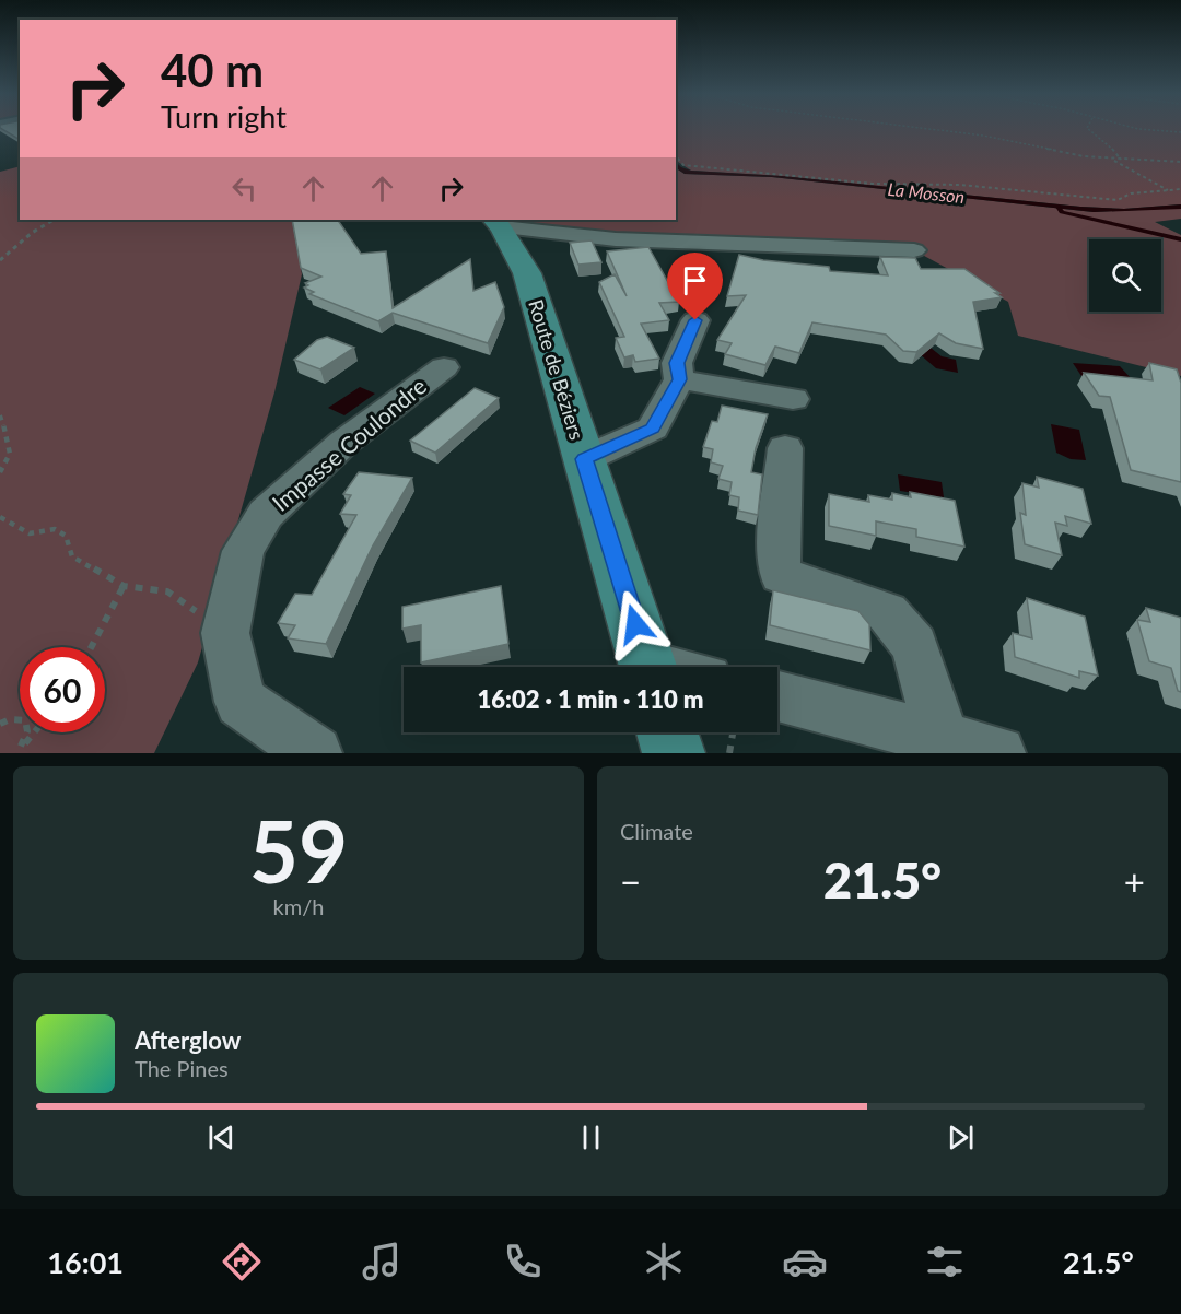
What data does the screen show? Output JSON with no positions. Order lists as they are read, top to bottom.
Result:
{
  "streets": {
    "main road": ["Route de Béziers"],
    "street": ["Impasse Coulondre"]
  },
  "water": ["La Mosson"],
  "page": {
    "turn": ["40 m", "Turn right"],
    "limit": "60",
    "trip": "16:02 · 1 min · 110 m",
    "tile": [
      ["59", "km/h"],
      "Climate"
    ],
    "heat": ["−", "21.5°", "+"],
    "song": ["Afterglow", "The Pines"],
    "tabs": ["16:01", "21.5°"]
  }
}
